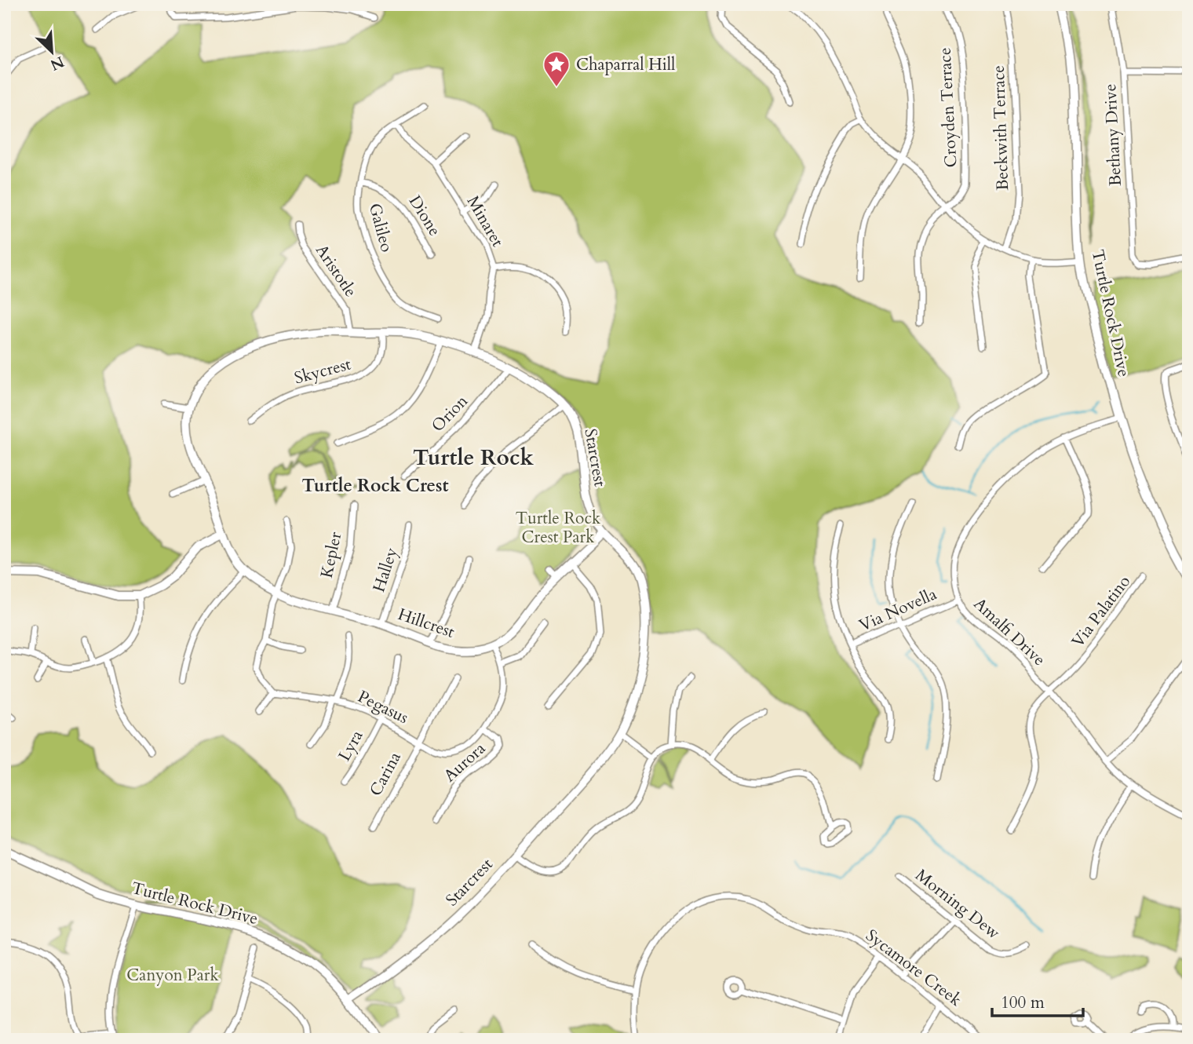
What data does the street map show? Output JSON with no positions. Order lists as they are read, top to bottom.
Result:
{
  "streets": {
    "street": [
      "Croyden Terrace",
      "Beckwith Terrace",
      "Bethany Drive",
      "Dione",
      "Minaret",
      "Galileo",
      "Aristotle",
      "Turtle Rock Drive",
      "Skycrest",
      "Orion",
      "Starcrest",
      "Kepler",
      "Halley",
      "Via Novella",
      "Via Palatino",
      "Hillcrest",
      "Amalfi Drive",
      "Pegasus",
      "Lyra",
      "Aurora",
      "Carina",
      "Morning Dew",
      "Sycamore Creek"
    ]
  },
  "crossings": [
    ["Dione", "Galileo"],
    ["Minaret", "Galileo"],
    ["Minaret", "Starcrest"],
    ["Aristotle", "Starcrest"],
    ["Turtle Rock Drive", "Starcrest"],
    ["Turtle Rock Drive", "Amalfi Drive"],
    ["Skycrest", "Starcrest"],
    ["Orion", "Starcrest"],
    ["Starcrest", "Hillcrest"],
    ["Kepler", "Hillcrest"],
    ["Halley", "Hillcrest"],
    ["Via Novella", "Amalfi Drive"],
    ["Via Palatino", "Amalfi Drive"],
    ["Hillcrest", "Pegasus"],
    ["Pegasus", "Lyra"],
    ["Pegasus", "Aurora"],
    ["Pegasus", "Carina"]
  ],
  "districts": ["Turtle Rock", "Turtle Rock Crest"],
  "parks": ["Turtle Rock Crest Park", "Canyon Park"],
  "places": {
    "place": ["Chaparral Hill"]
  },
  "scale_bar": "100 m",
  "north": "bottom right"
}
